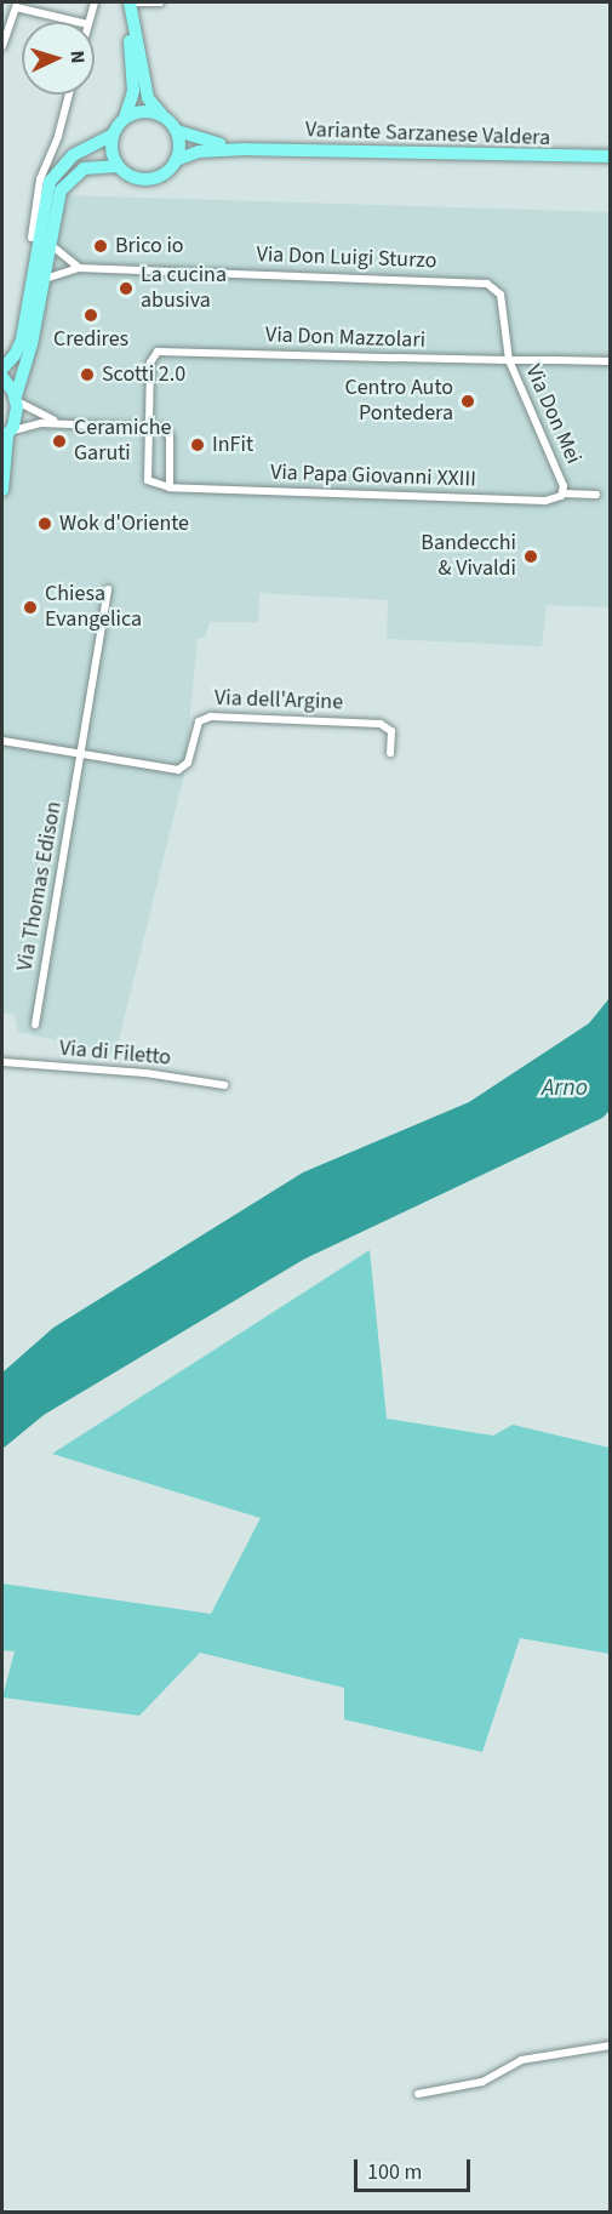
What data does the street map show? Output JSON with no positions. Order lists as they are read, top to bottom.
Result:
{
  "streets": {
    "main road": ["Variante Sarzanese Valdera"],
    "street": [
      "Via Don Luigi Sturzo",
      "Via Don Mazzolari",
      "Via Don Mei",
      "Via Papa Giovanni XXIII",
      "Via dell'Argine",
      "Via Thomas Edison",
      "Via di Filetto"
    ]
  },
  "crossings": [
    ["Via Don Luigi Sturzo", "Via Don Mei"],
    ["Via Don Mazzolari", "Via Don Mei"],
    ["Via Don Mazzolari", "Via Papa Giovanni XXIII"],
    ["Via Don Mei", "Via Papa Giovanni XXIII"],
    ["Via dell'Argine", "Via Thomas Edison"]
  ],
  "water": ["Arno"],
  "places": [
    "Brico io",
    "La cucina abusiva",
    "Credires",
    "Scotti 2.0",
    "Centro Auto Pontedera",
    "Ceramiche Garuti",
    "InFit",
    "Wok d'Oriente",
    "Bandecchi & Vivaldi",
    "Chiesa Evangelica"
  ],
  "scale_bar": "100 m",
  "north": "right"
}
